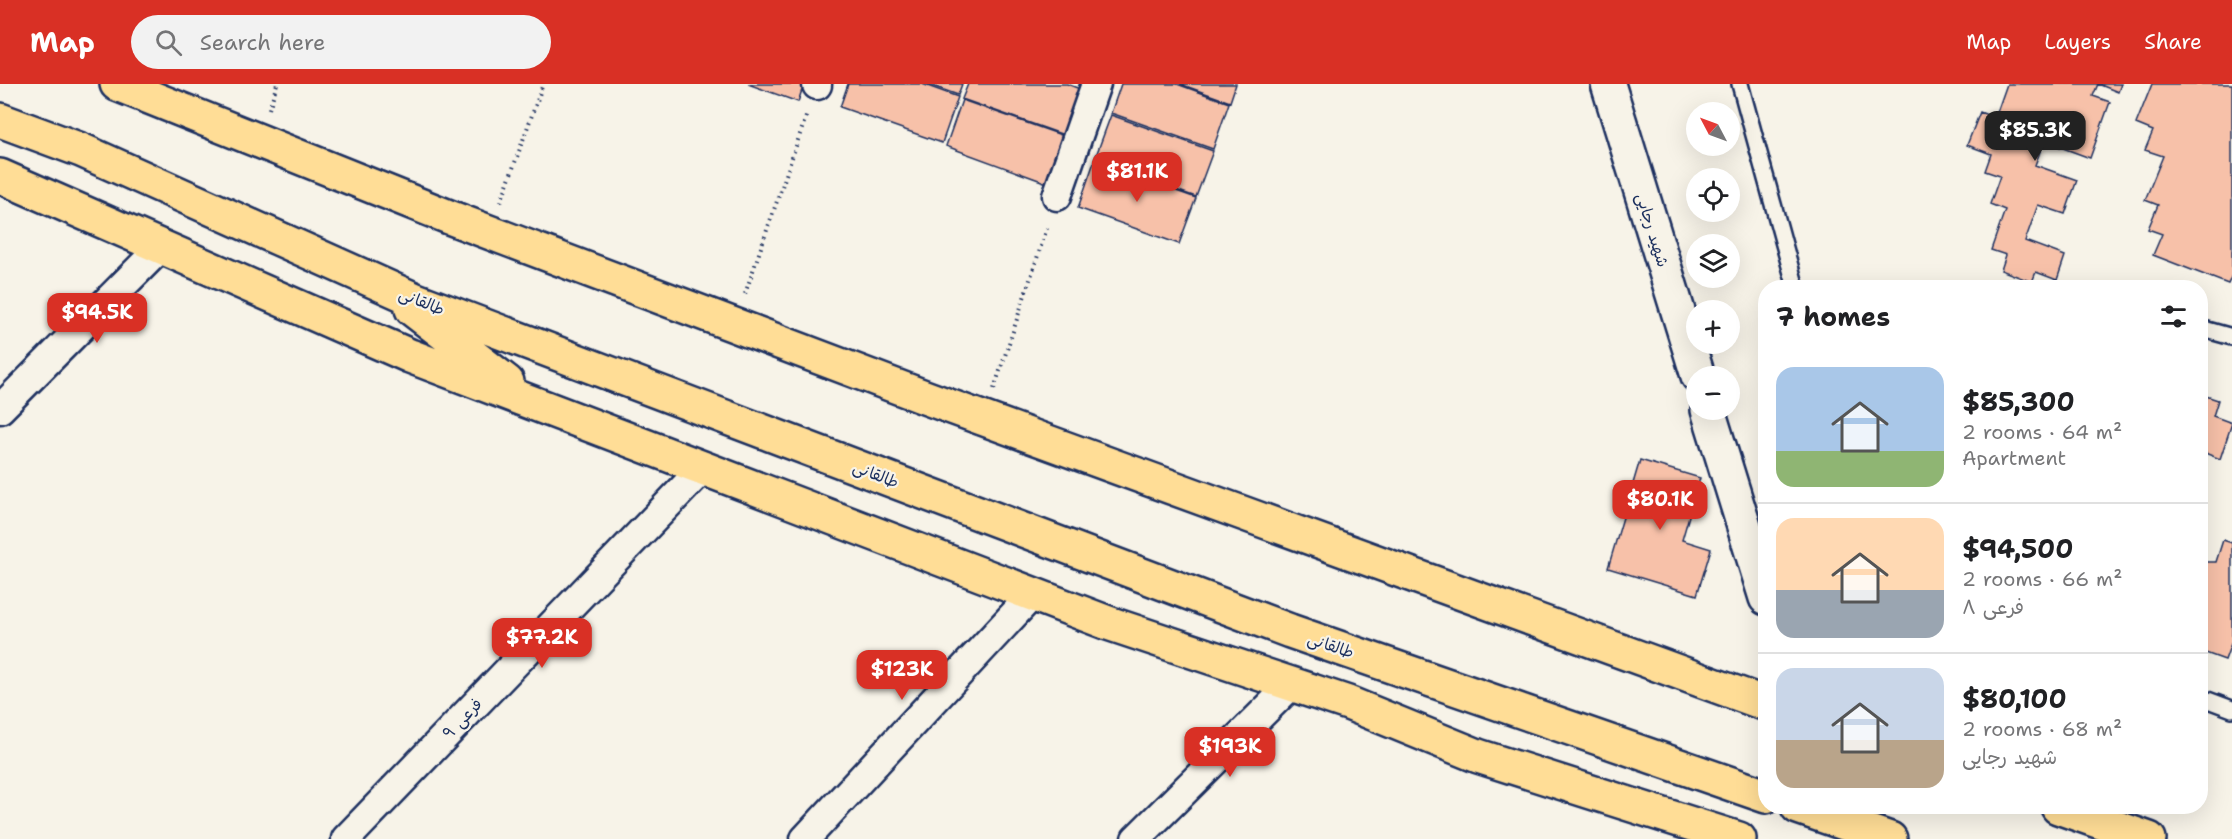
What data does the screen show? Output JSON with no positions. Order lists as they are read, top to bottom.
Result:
{
  "streets": {
    "main road": ["طالقانی"],
    "street": ["شهید رجایی", "فرعی ۹"]
  },
  "north": "top left",
  "page": {
    "header": "Map",
    "search": "Search here",
    "nav": ["Map", "Layers", "Share"],
    "map_buttons": ["+", "−"],
    "price": [
      "$85.3K",
      "$81.1K",
      "$94.5K",
      "$80.1K",
      "$77.2K",
      "$123K",
      "$193K"
    ],
    "heading": "7 homes",
    "list": [
      {
        "name": "$85,300",
        "note": "2 rooms · 64 m² · Apartment"
      },
      {
        "name": "$94,500",
        "note": "2 rooms · 66 m² · فرعی ۸"
      },
      {
        "name": "$80,100",
        "note": "2 rooms · 68 m² · شهید رجایی"
      }
    ]
  }
}
